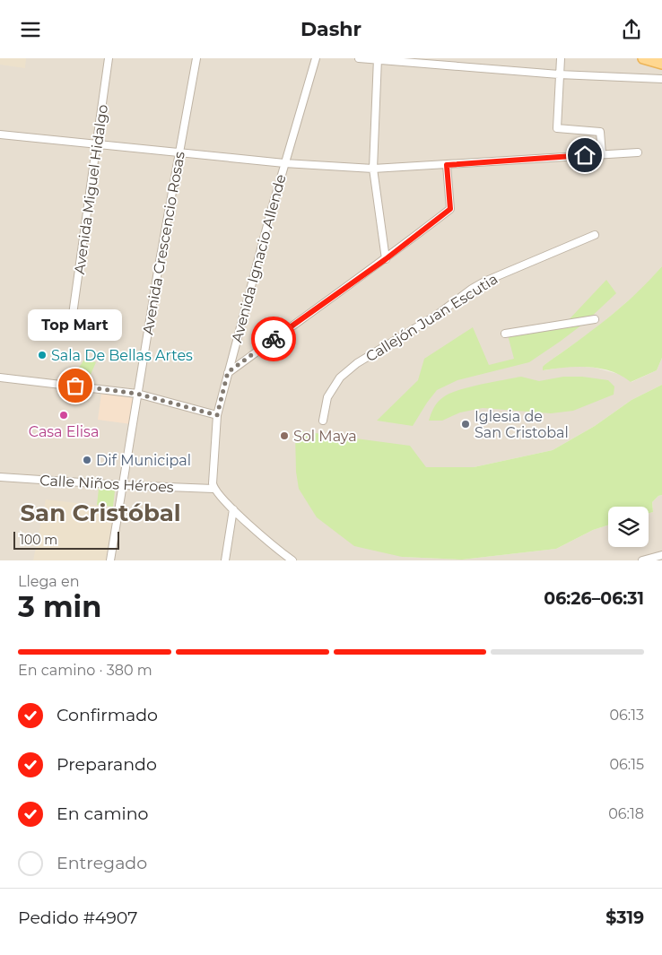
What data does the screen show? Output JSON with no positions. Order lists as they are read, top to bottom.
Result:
{
  "streets": {
    "street": [
      "Avenida Miguel Hidalgo",
      "Avenida Crescencio Rosas",
      "Avenida Ignacio Allende",
      "Callejón Juan Escutia",
      "Calle Niños Héroes"
    ]
  },
  "crossings": [
    ["Avenida Crescencio Rosas", "Calle Niños Héroes"],
    ["Avenida Ignacio Allende", "Calle Niños Héroes"]
  ],
  "districts": ["San Cristóbal"],
  "places": [
    "Sala De Bellas Artes",
    "Top Mart",
    "Casa Elisa",
    "Iglesia de San Cristobal",
    "Sol Maya",
    "Dif Municipal"
  ],
  "scale_bar": "100 m",
  "page": {
    "header": "Dashr",
    "bubble": "Top Mart",
    "scale": "100 m",
    "heading": ["3 min", "Llega en", "06:26–06:31"],
    "panel": ["Pedido #4907", "$319"],
    "bar": "En camino · 380 m",
    "list": [
      ["Confirmado", "06:13"],
      ["Preparando", "06:15"],
      ["En camino", "06:18"],
      "Entregado"
    ]
  }
}
